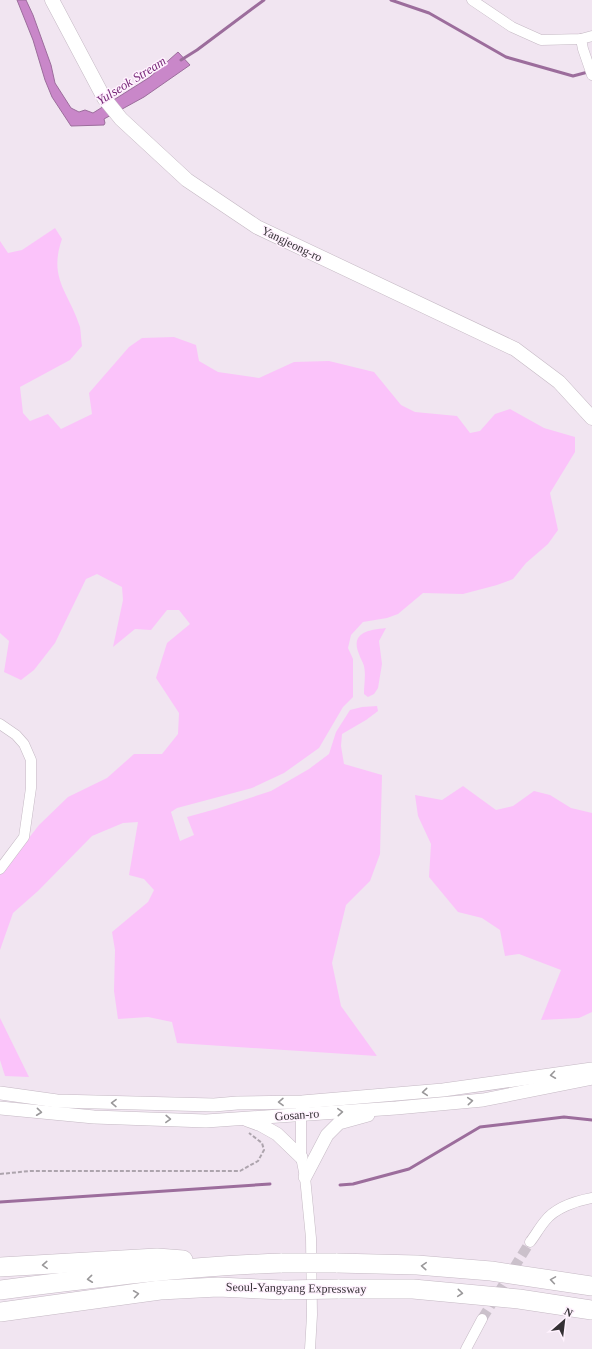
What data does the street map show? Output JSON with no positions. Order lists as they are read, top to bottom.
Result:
{
  "streets": {
    "highway": ["Seoul-Yangyang Expressway"],
    "main road": ["Yangjeong-ro"],
    "street": ["Gosan-ro"]
  },
  "water": ["Yulseok Stream"],
  "north": "top right"
}
